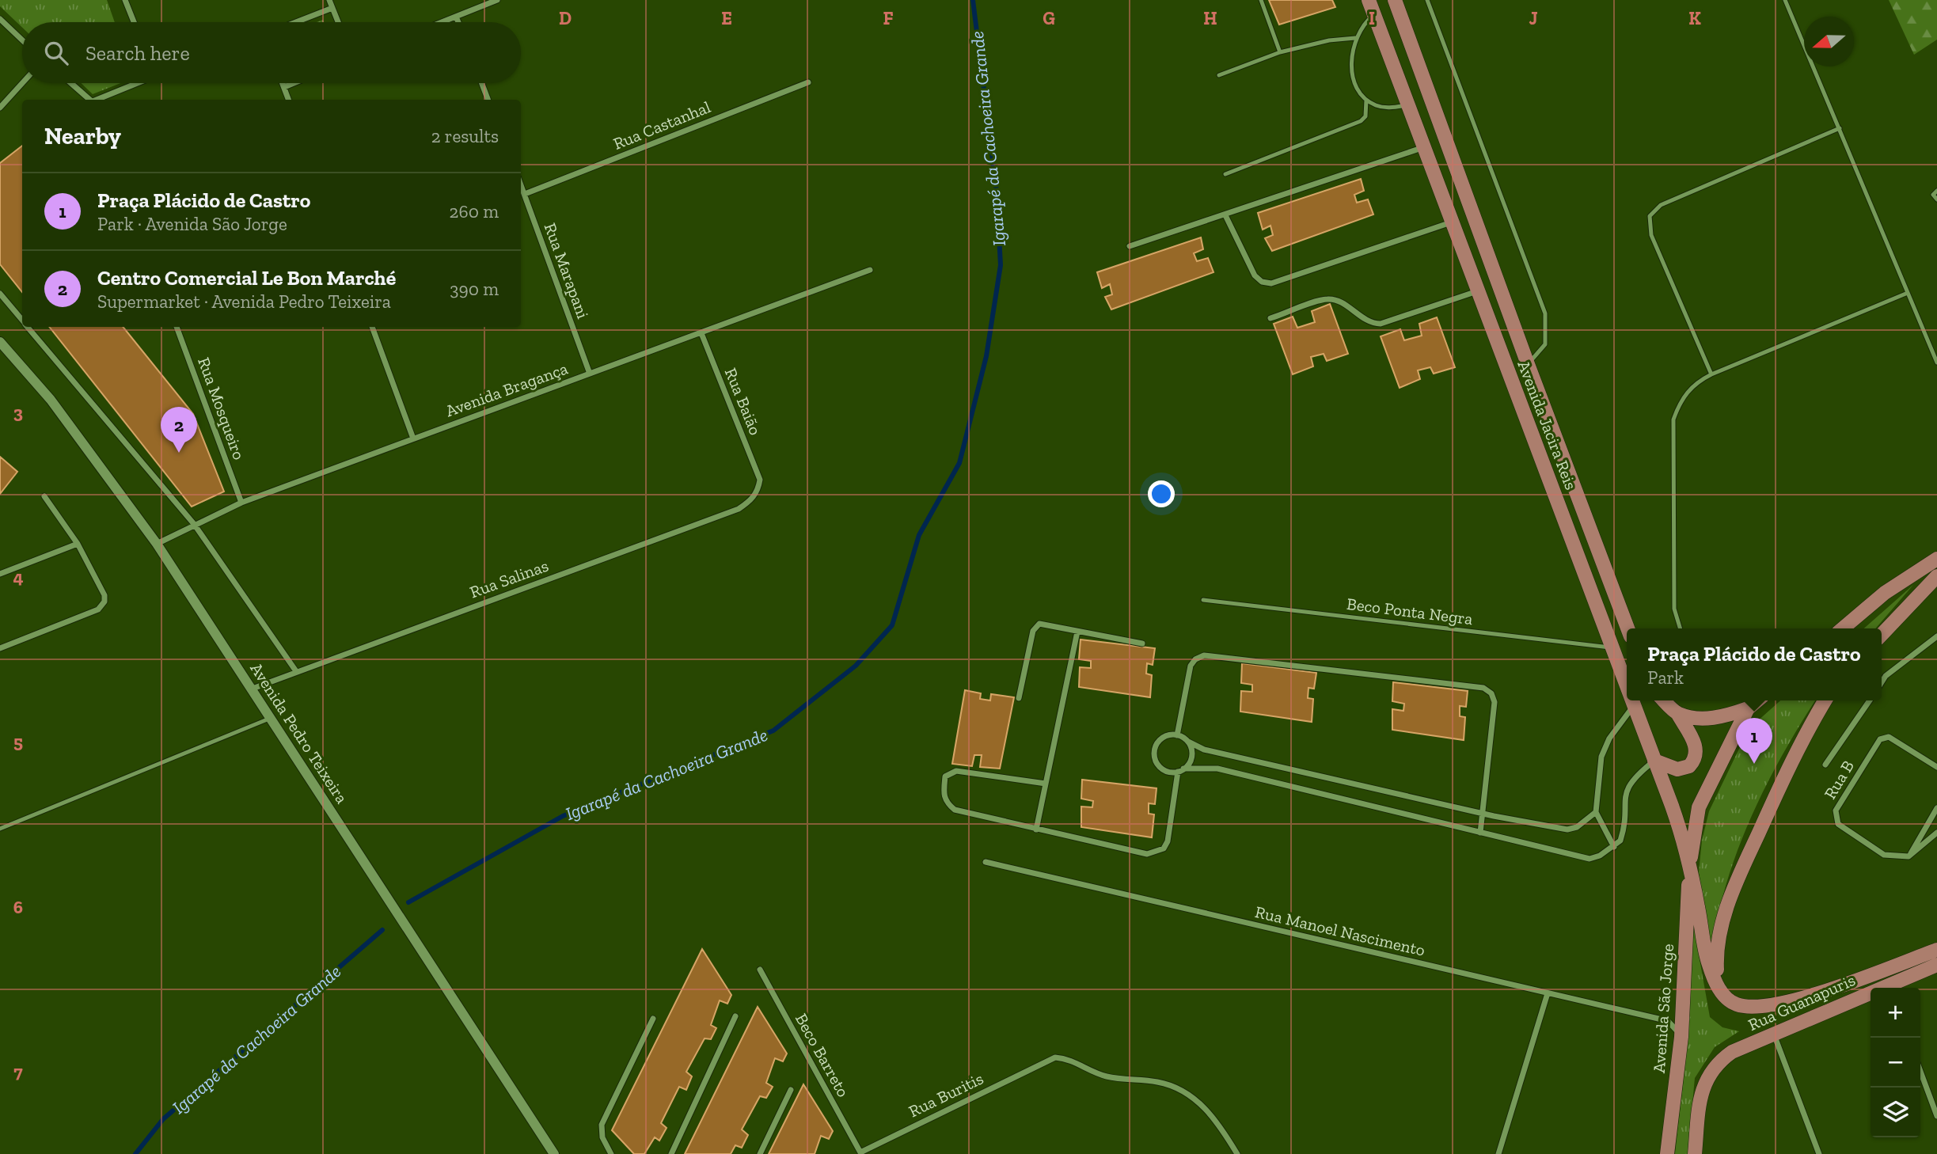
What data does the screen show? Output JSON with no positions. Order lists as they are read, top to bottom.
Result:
{
  "streets": {
    "main road": ["Avenida Jacira Reis", "Rua Guanapuris", "Avenida São Jorge"],
    "street": [
      "Rua Castanhal",
      "Rua Marapani",
      "Avenida Bragança",
      "Rua Baião",
      "Rua Mosqueiro",
      "Rua Salinas",
      "Avenida Pedro Teixeira",
      "Rua B",
      "Rua Manoel Nascimento",
      "Beco Barreto",
      "Rua Buritis"
    ],
    "lane": ["Beco Ponta Negra"]
  },
  "crossings": [
    ["Rua Castanhal", "Rua Marapani"],
    ["Rua Marapani", "Avenida Bragança"],
    ["Avenida Bragança", "Rua Baião"],
    ["Avenida Bragança", "Rua Mosqueiro"],
    ["Avenida Bragança", "Avenida Pedro Teixeira"],
    ["Rua Baião", "Rua Salinas"],
    ["Avenida Jacira Reis", "Beco Ponta Negra"],
    ["Avenida Jacira Reis", "Avenida São Jorge"],
    ["Rua Salinas", "Avenida Pedro Teixeira"],
    ["Rua Manoel Nascimento", "Avenida São Jorge"],
    ["Rua Guanapuris", "Avenida São Jorge"],
    ["Beco Barreto", "Rua Buritis"]
  ],
  "water": ["Igarapé da Cachoeira Grande"],
  "north": "left",
  "page": {
    "search": "Search here",
    "heading": ["Nearby", "2 results"],
    "list": [
      {
        "mark": "1",
        "name": "Praça Plácido de Castro",
        "note": "Park · Avenida São Jorge",
        "value": "260 m"
      },
      {
        "mark": "2",
        "name": "Centro Comercial Le Bon Marché",
        "note": "Supermarket · Avenida Pedro Teixeira",
        "value": "390 m"
      }
    ],
    "pins": ["2", "1"],
    "popup": ["Praça Plácido de Castro", "Park"],
    "map_buttons": ["+", "−"]
  },
  "grid": {
    "columns": [
      "D",
      "E",
      "F",
      "G",
      "H",
      "I",
      "J",
      "K"
    ],
    "rows": [
      "3",
      "4",
      "5",
      "6",
      "7"
    ]
  }
}
